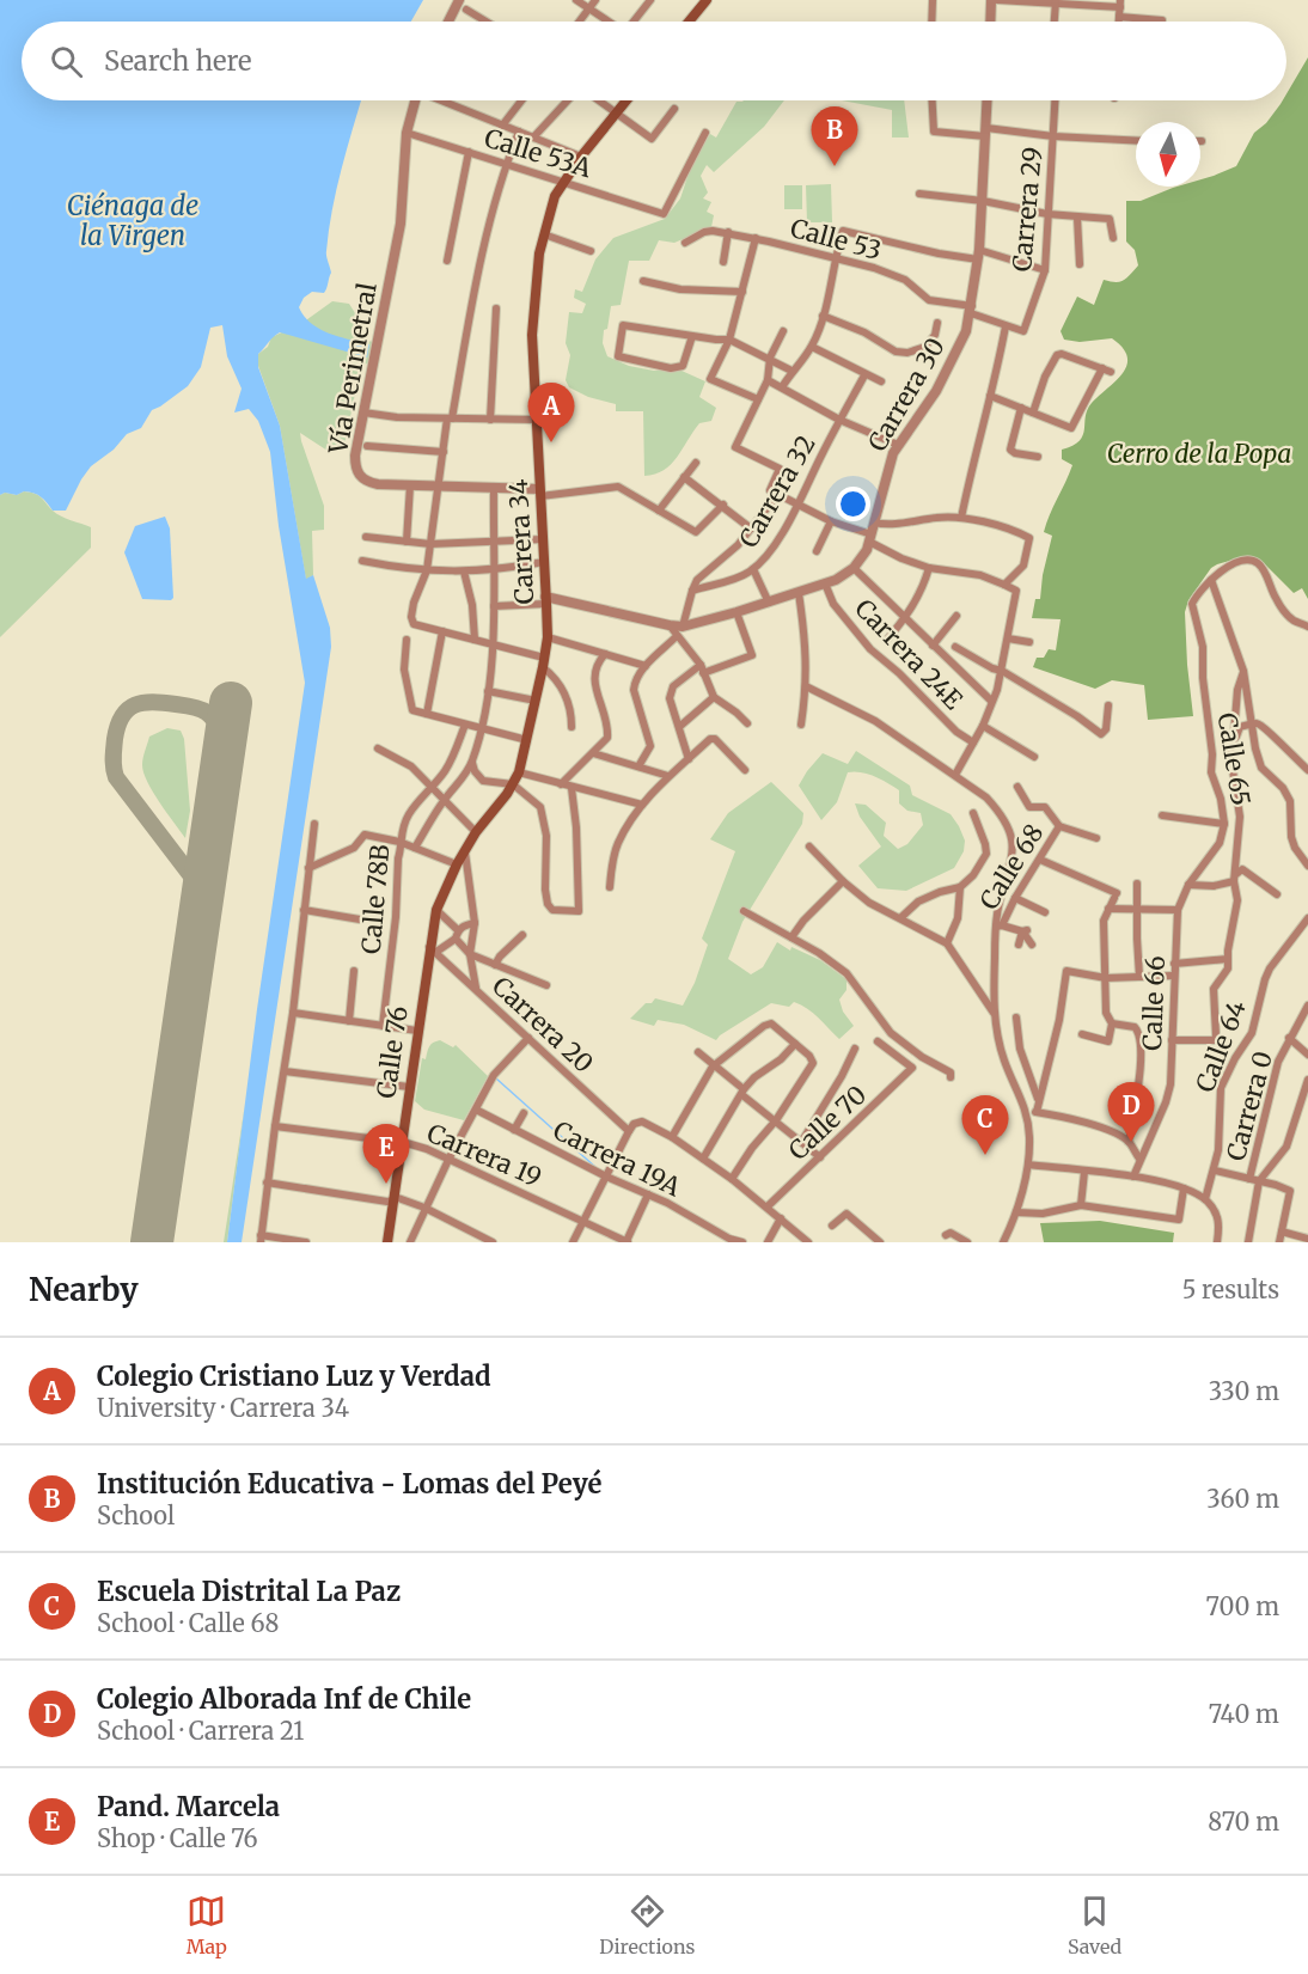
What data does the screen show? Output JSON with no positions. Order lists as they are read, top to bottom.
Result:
{
  "streets": {
    "main road": ["Carrera 34", "Calle 76"],
    "street": [
      "Calle 53A",
      "Carrera 29",
      "Calle 53",
      "Vía Perimetral",
      "Carrera 30",
      "Carrera 32",
      "Carrera 24E",
      "Calle 65",
      "Calle 68",
      "Calle 78B",
      "Calle 66",
      "Carrera 20",
      "Calle 64",
      "Carrera 0",
      "Calle 70",
      "Carrera 19",
      "Carrera 19A"
    ]
  },
  "crossings": [
    ["Calle 53A", "Vía Perimetral"],
    ["Calle 53A", "Carrera 34"],
    ["Carrera 29", "Calle 53"],
    ["Calle 53", "Carrera 30"],
    ["Vía Perimetral", "Carrera 34"],
    ["Carrera 30", "Carrera 34"],
    ["Carrera 30", "Carrera 24E"],
    ["Carrera 34", "Calle 76"],
    ["Carrera 24E", "Calle 68"],
    ["Calle 65", "Calle 66"],
    ["Carrera 20", "Calle 76"],
    ["Calle 76", "Carrera 19"]
  ],
  "water": ["Ciénaga de la Virgen"],
  "parks": ["Cerro de la Popa"],
  "north": "bottom",
  "page": {
    "search": "Search here",
    "pins": [
      "B",
      "A",
      "D",
      "C",
      "E"
    ],
    "heading": ["Nearby", "5 results"],
    "list": [
      {
        "mark": "A",
        "name": "Colegio Cristiano Luz y Verdad",
        "note": "University · Carrera 34",
        "value": "330 m"
      },
      {
        "mark": "B",
        "name": "Institución Educativa - Lomas del Peyé",
        "note": "School",
        "value": "360 m"
      },
      {
        "mark": "C",
        "name": "Escuela Distrital La Paz",
        "note": "School · Calle 68",
        "value": "700 m"
      },
      {
        "mark": "D",
        "name": "Colegio Alborada Inf de Chile",
        "note": "School · Carrera 21",
        "value": "740 m"
      },
      {
        "mark": "E",
        "name": "Pand. Marcela",
        "note": "Shop · Calle 76",
        "value": "870 m"
      }
    ],
    "nav": ["Map", "Directions", "Saved"]
  }
}
